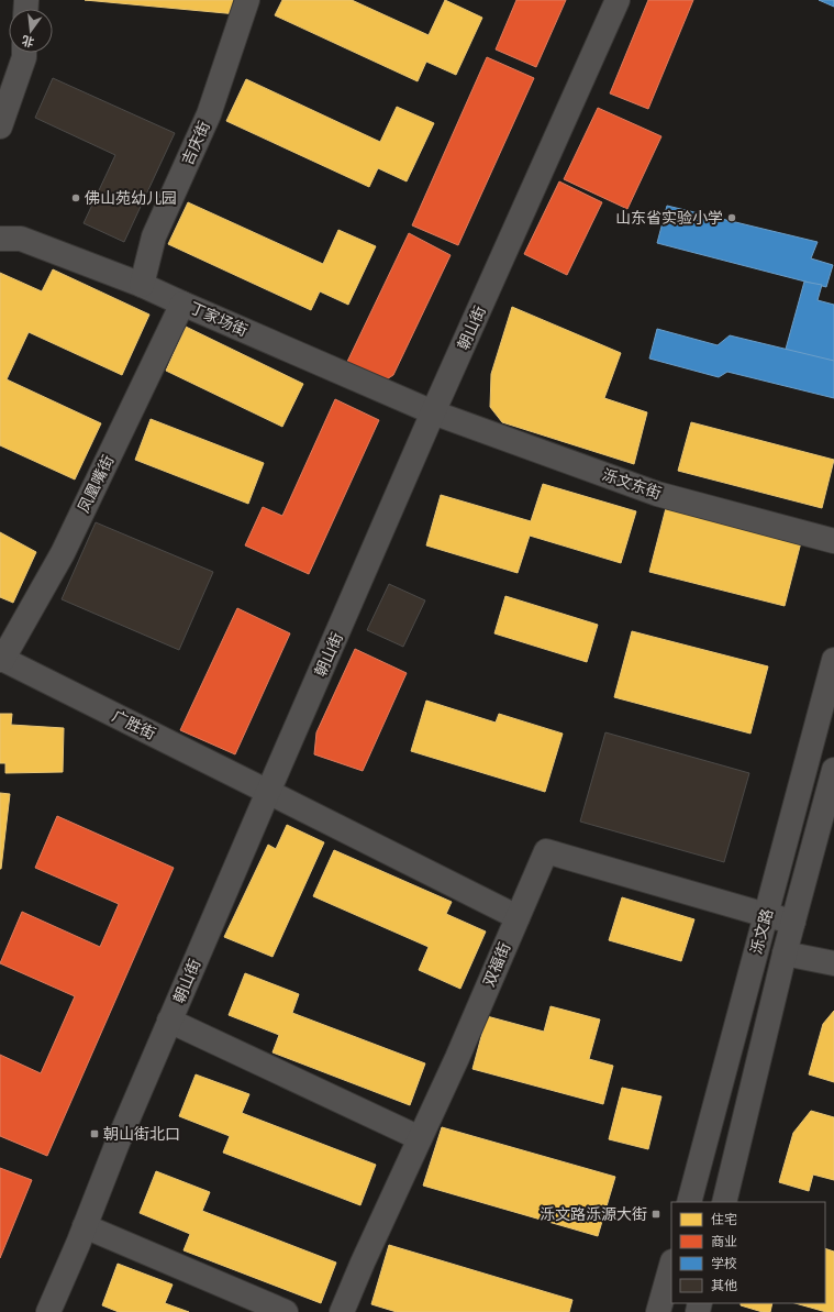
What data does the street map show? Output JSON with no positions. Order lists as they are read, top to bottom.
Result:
{
  "streets": {
    "street": [
      "吉庆街",
      "丁家场街",
      "朝山街",
      "凤凰嘴街",
      "泺文东街",
      "广胜街",
      "泺文路",
      "双福街"
    ]
  },
  "crossings": [
    ["吉庆街", "丁家场街"],
    ["丁家场街", "朝山街"],
    ["丁家场街", "凤凰嘴街"],
    ["丁家场街", "泺文东街"],
    ["朝山街", "泺文东街"],
    ["朝山街", "广胜街"],
    ["凤凰嘴街", "广胜街"],
    ["广胜街", "双福街"],
    ["泺文路", "双福街"]
  ],
  "places": {
    "other": ["佛山苑幼儿园", "山东省实验小学"],
    "transit": ["朝山街北口", "泺文路泺源大街"]
  },
  "legend": [
    "住宅",
    "商业",
    "学校",
    "其他"
  ],
  "north": "bottom"
}
